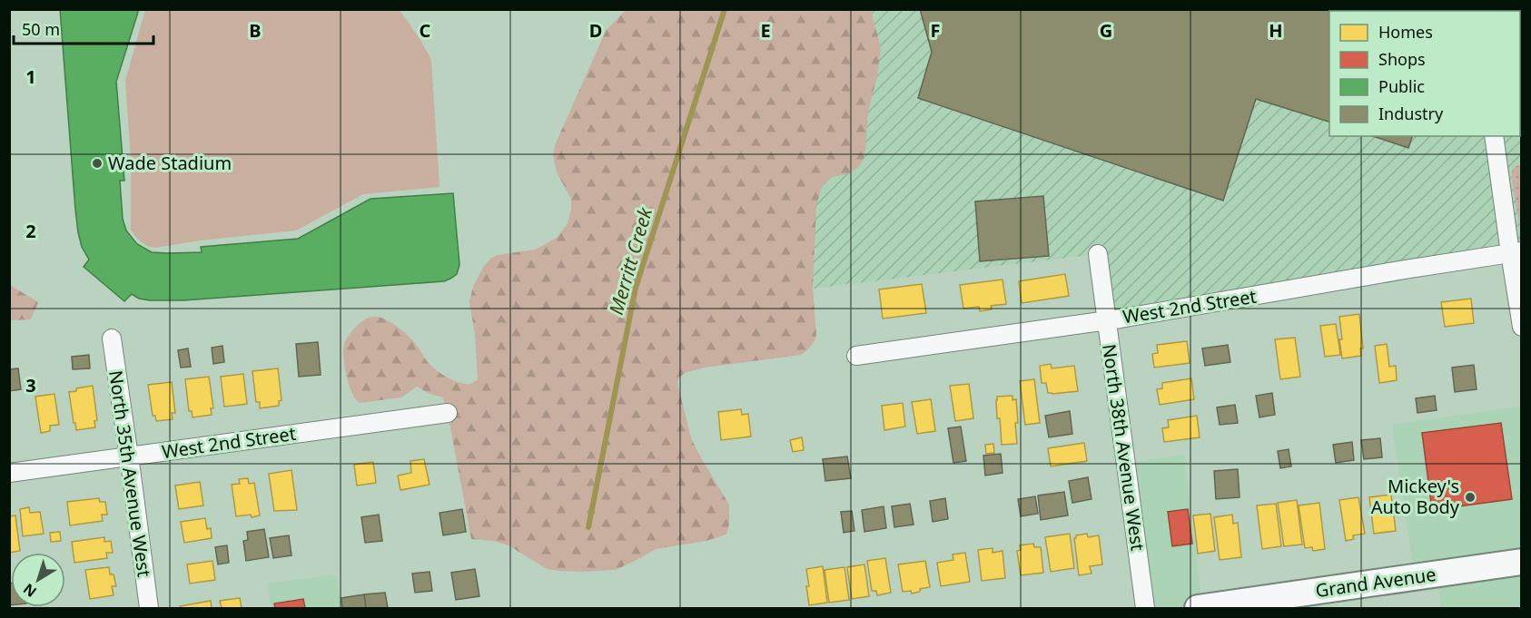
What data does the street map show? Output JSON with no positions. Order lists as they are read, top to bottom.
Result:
{
  "streets": {
    "main road": ["Grand Avenue"],
    "street": ["West 2nd Street", "North 38th Avenue West", "North 35th Avenue West"]
  },
  "crossings": [
    ["West 2nd Street", "North 38th Avenue West"],
    ["West 2nd Street", "North 35th Avenue West"]
  ],
  "water": ["Merritt Creek"],
  "places": ["Wade Stadium", "Mickey's Auto Body"],
  "legend": [
    "Homes",
    "Shops",
    "Public",
    "Industry"
  ],
  "scale_bar": "50 m",
  "north": "bottom left",
  "grid": {
    "columns": [
      "B",
      "C",
      "D",
      "E",
      "F",
      "G",
      "H"
    ],
    "rows": ["1", "2", "3"]
  }
}
